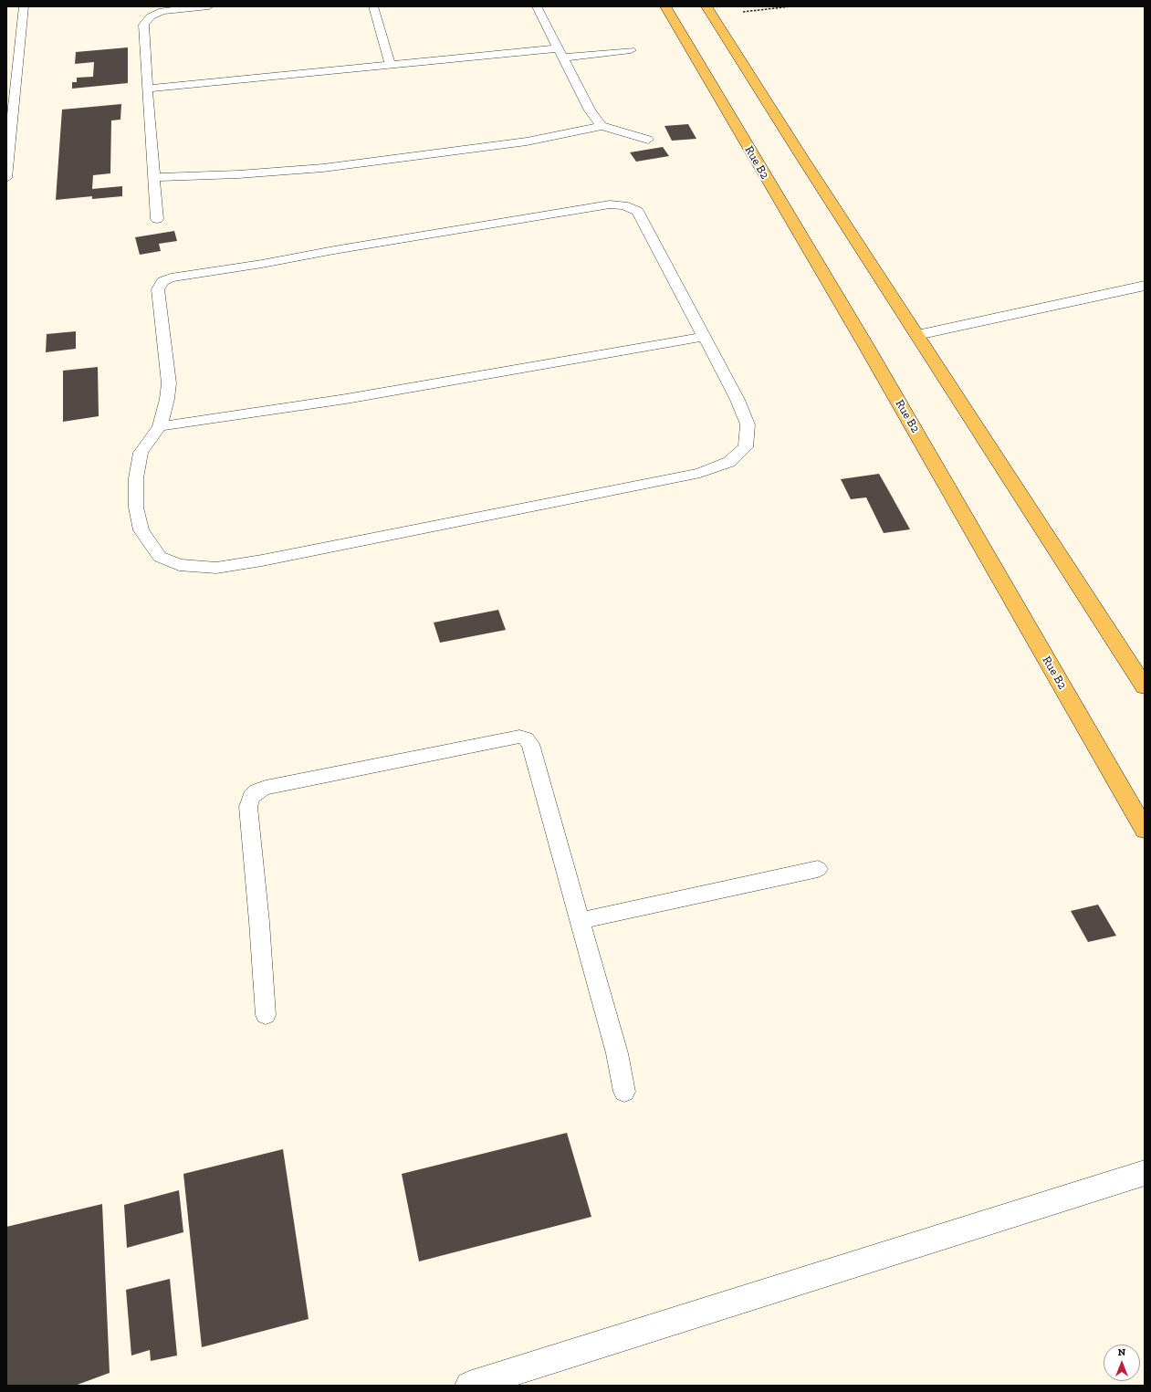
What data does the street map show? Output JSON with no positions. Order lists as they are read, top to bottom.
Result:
{
  "streets": {
    "main road": ["Rue B2"]
  },
  "north": "top"
}
